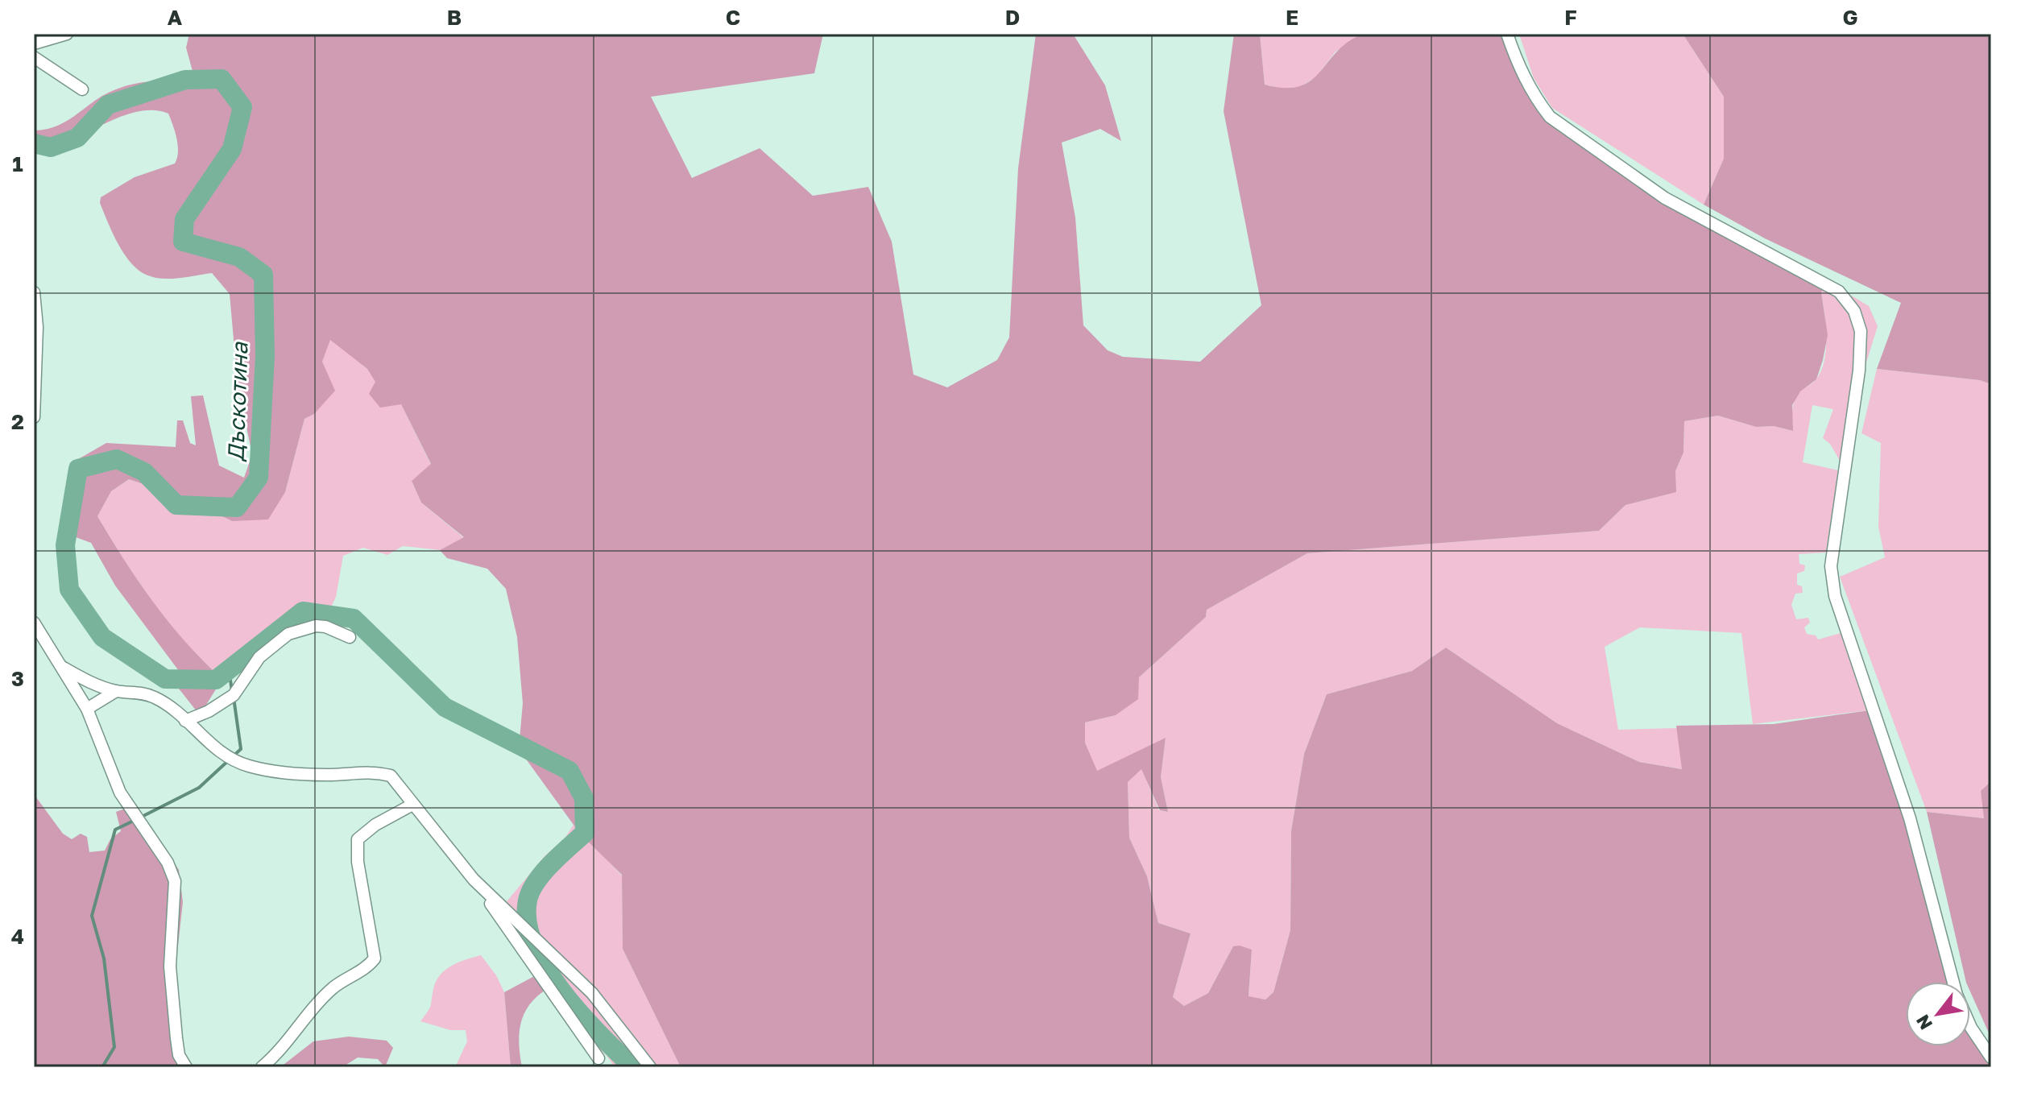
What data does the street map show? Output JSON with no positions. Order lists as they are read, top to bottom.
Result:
{
  "water": ["Дъскотина"],
  "north": "bottom left",
  "grid": {
    "columns": [
      "A",
      "B",
      "C",
      "D",
      "E",
      "F",
      "G"
    ],
    "rows": [
      "1",
      "2",
      "3",
      "4"
    ]
  }
}
